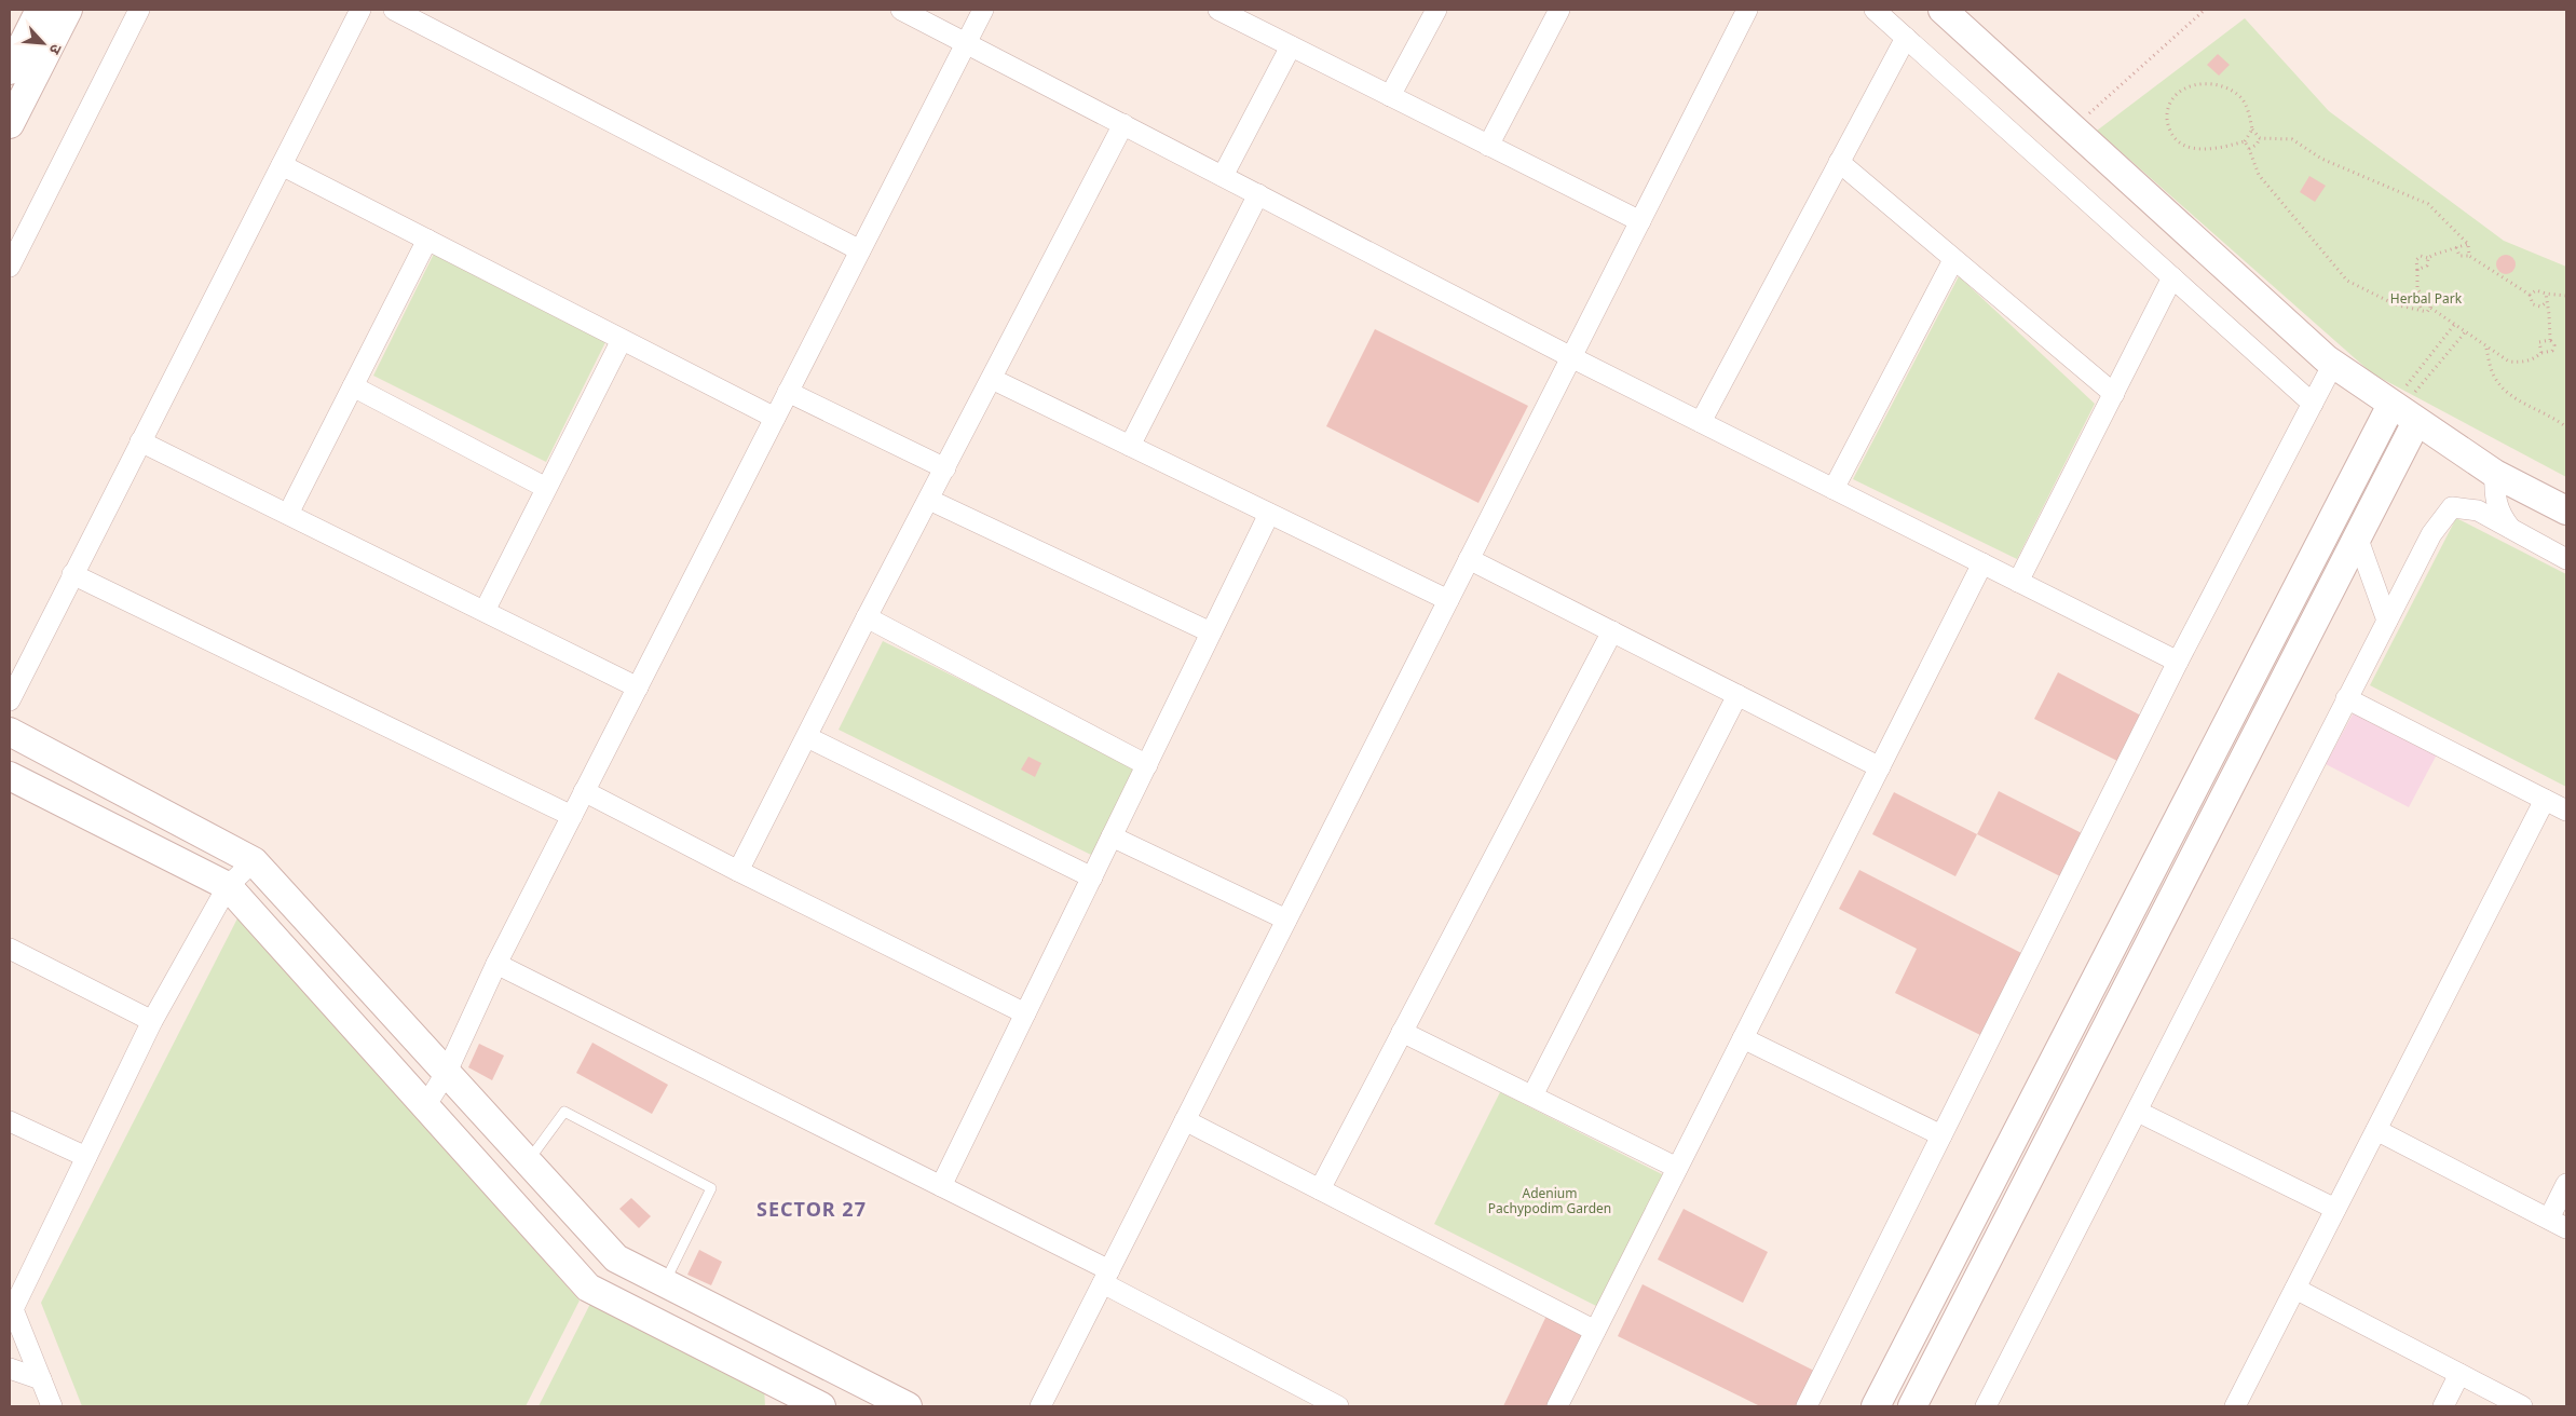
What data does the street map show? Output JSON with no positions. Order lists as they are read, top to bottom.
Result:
{
  "districts": ["SECTOR 27"],
  "parks": ["Herbal Park", "Adenium Pachypodim Garden"],
  "north": "bottom right"
}
